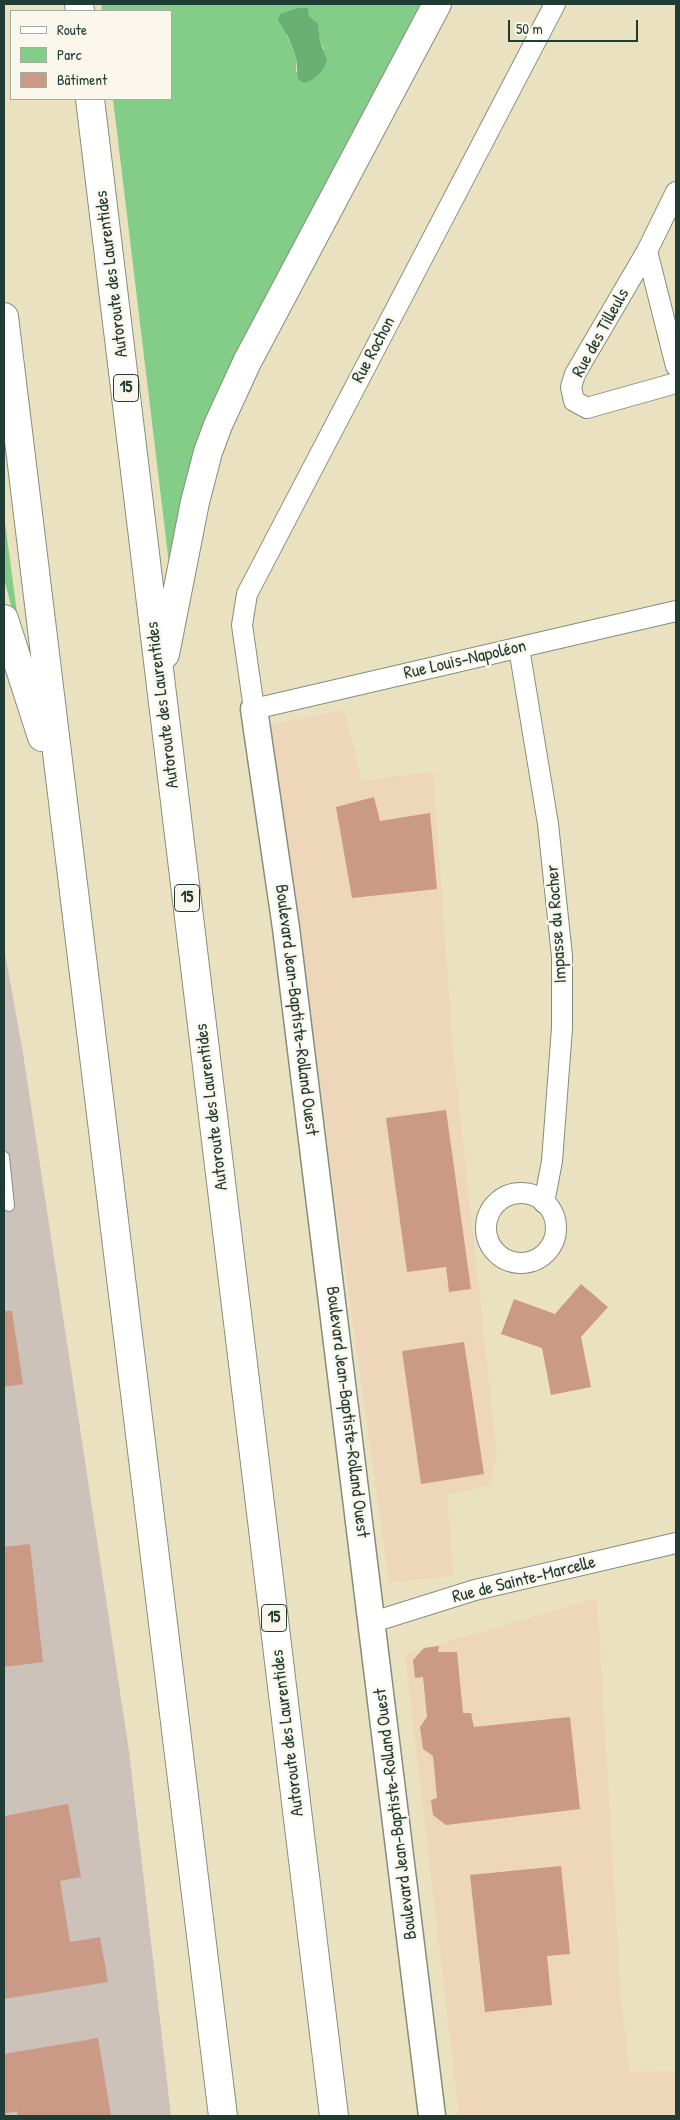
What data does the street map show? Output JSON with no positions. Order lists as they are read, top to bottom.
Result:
{
  "streets": {
    "highway": ["Autoroute des Laurentides", "15"],
    "street": [
      "Rue des Tilleuls",
      "Rue Rochon",
      "Rue Louis-Napoléon",
      "Impasse du Rocher",
      "Boulevard Jean-Baptiste-Rolland Ouest",
      "Rue de Sainte-Marcelle"
    ]
  },
  "crossings": [
    ["Rue Rochon", "Rue Louis-Napoléon"],
    ["Rue Rochon", "Boulevard Jean-Baptiste-Rolland Ouest"],
    ["Rue Louis-Napoléon", "Impasse du Rocher"],
    ["Rue Louis-Napoléon", "Boulevard Jean-Baptiste-Rolland Ouest"],
    ["Boulevard Jean-Baptiste-Rolland Ouest", "Rue de Sainte-Marcelle"]
  ],
  "legend": ["Route", "Parc", "Bâtiment"],
  "scale_bar": "50 m"
}
